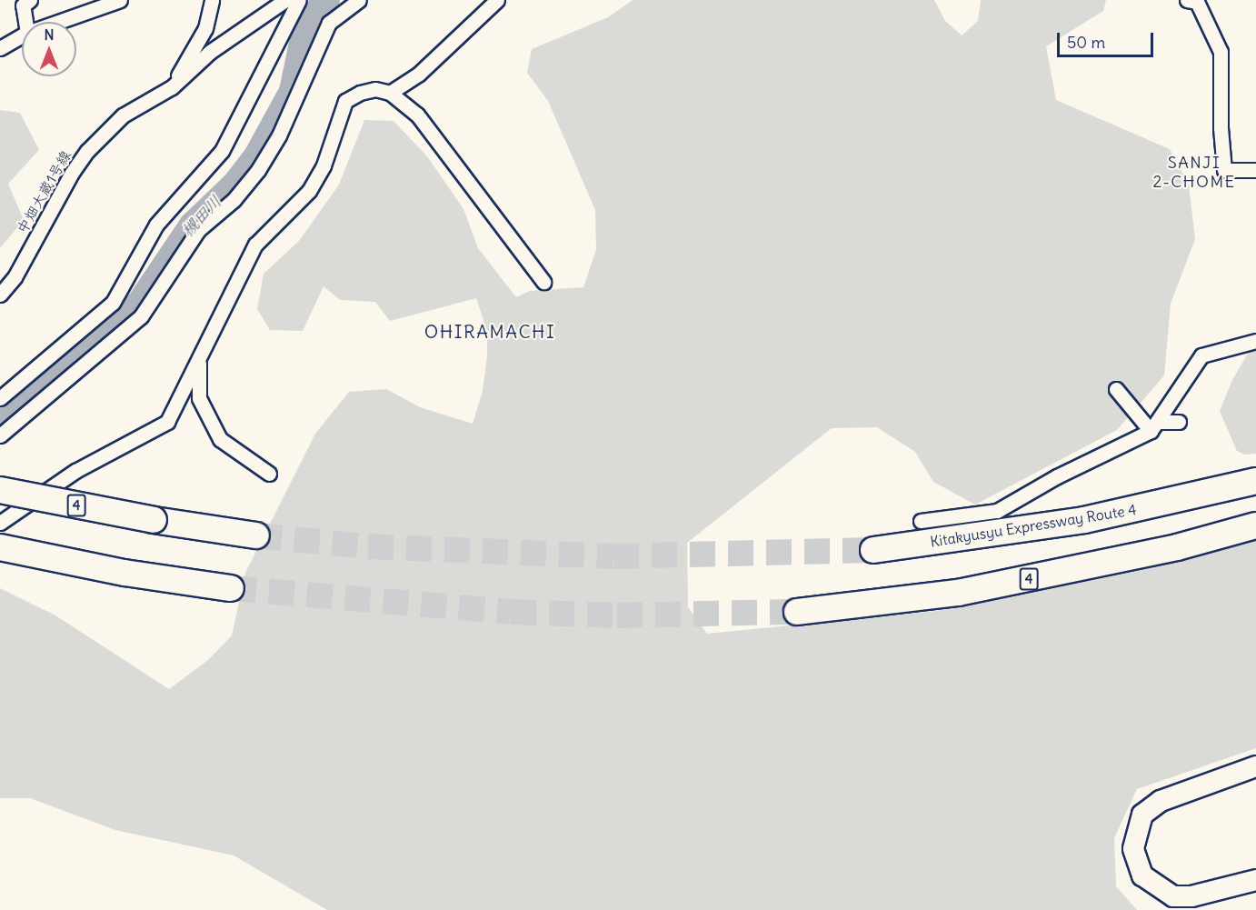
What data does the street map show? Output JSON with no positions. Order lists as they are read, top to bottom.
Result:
{
  "streets": {
    "highway": ["4", "Kitakyusyu Expressway Route 4"],
    "street": ["中畑大蔵1号線"]
  },
  "districts": ["SANJI 2-CHOME", "OHIRAMACHI"],
  "water": ["槻田川"],
  "scale_bar": "50 m",
  "north": "top"
}
